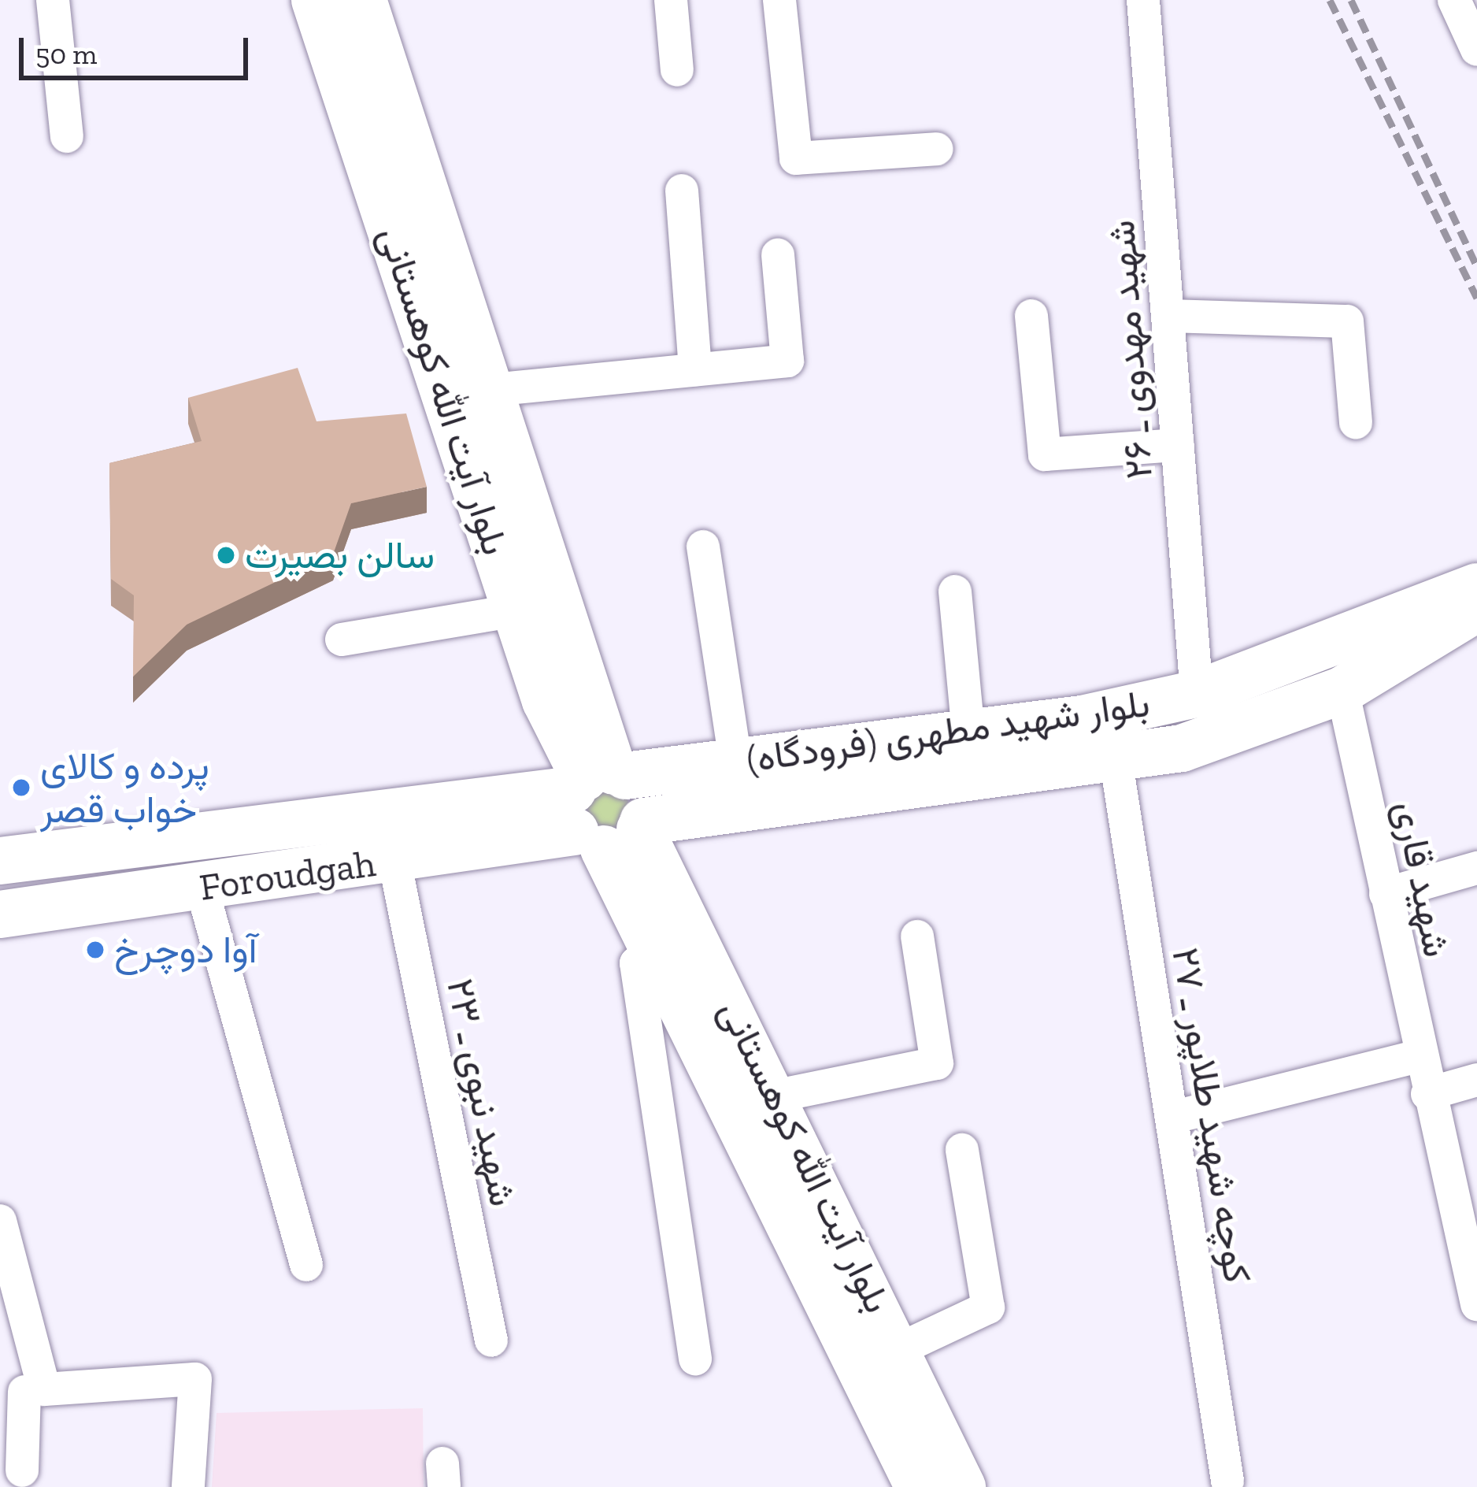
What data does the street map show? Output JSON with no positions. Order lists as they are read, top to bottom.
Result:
{
  "streets": {
    "main road": ["بلوار آیت الله کوهستانی", "بلوار شهید مطهری (فرودگاه)", "Foroudgah"],
    "street": [
      "شهید مهدوی ـ ۲۶",
      "شهید قاری",
      "شهید نبوی ـ ۲۳",
      "کوچه شهید طلاپور ـ ۲۷"
    ]
  },
  "crossings": [
    ["شهید مهدوی ـ ۲۶", "بلوار شهید مطهری (فرودگاه)"],
    ["بلوار آیت الله کوهستانی", "بلوار شهید مطهری (فرودگاه)"],
    ["بلوار آیت الله کوهستانی", "Foroudgah"],
    ["بلوار شهید مطهری (فرودگاه)", "Foroudgah"],
    ["بلوار شهید مطهری (فرودگاه)", "شهید قاری"],
    ["بلوار شهید مطهری (فرودگاه)", "کوچه شهید طلاپور ـ ۲۷"],
    ["Foroudgah", "شهید نبوی ـ ۲۳"]
  ],
  "places": ["سالن بصیرت", "پرده و کالای خواب قصر", "آوا دوچرخ"],
  "scale_bar": "50 m"
}
